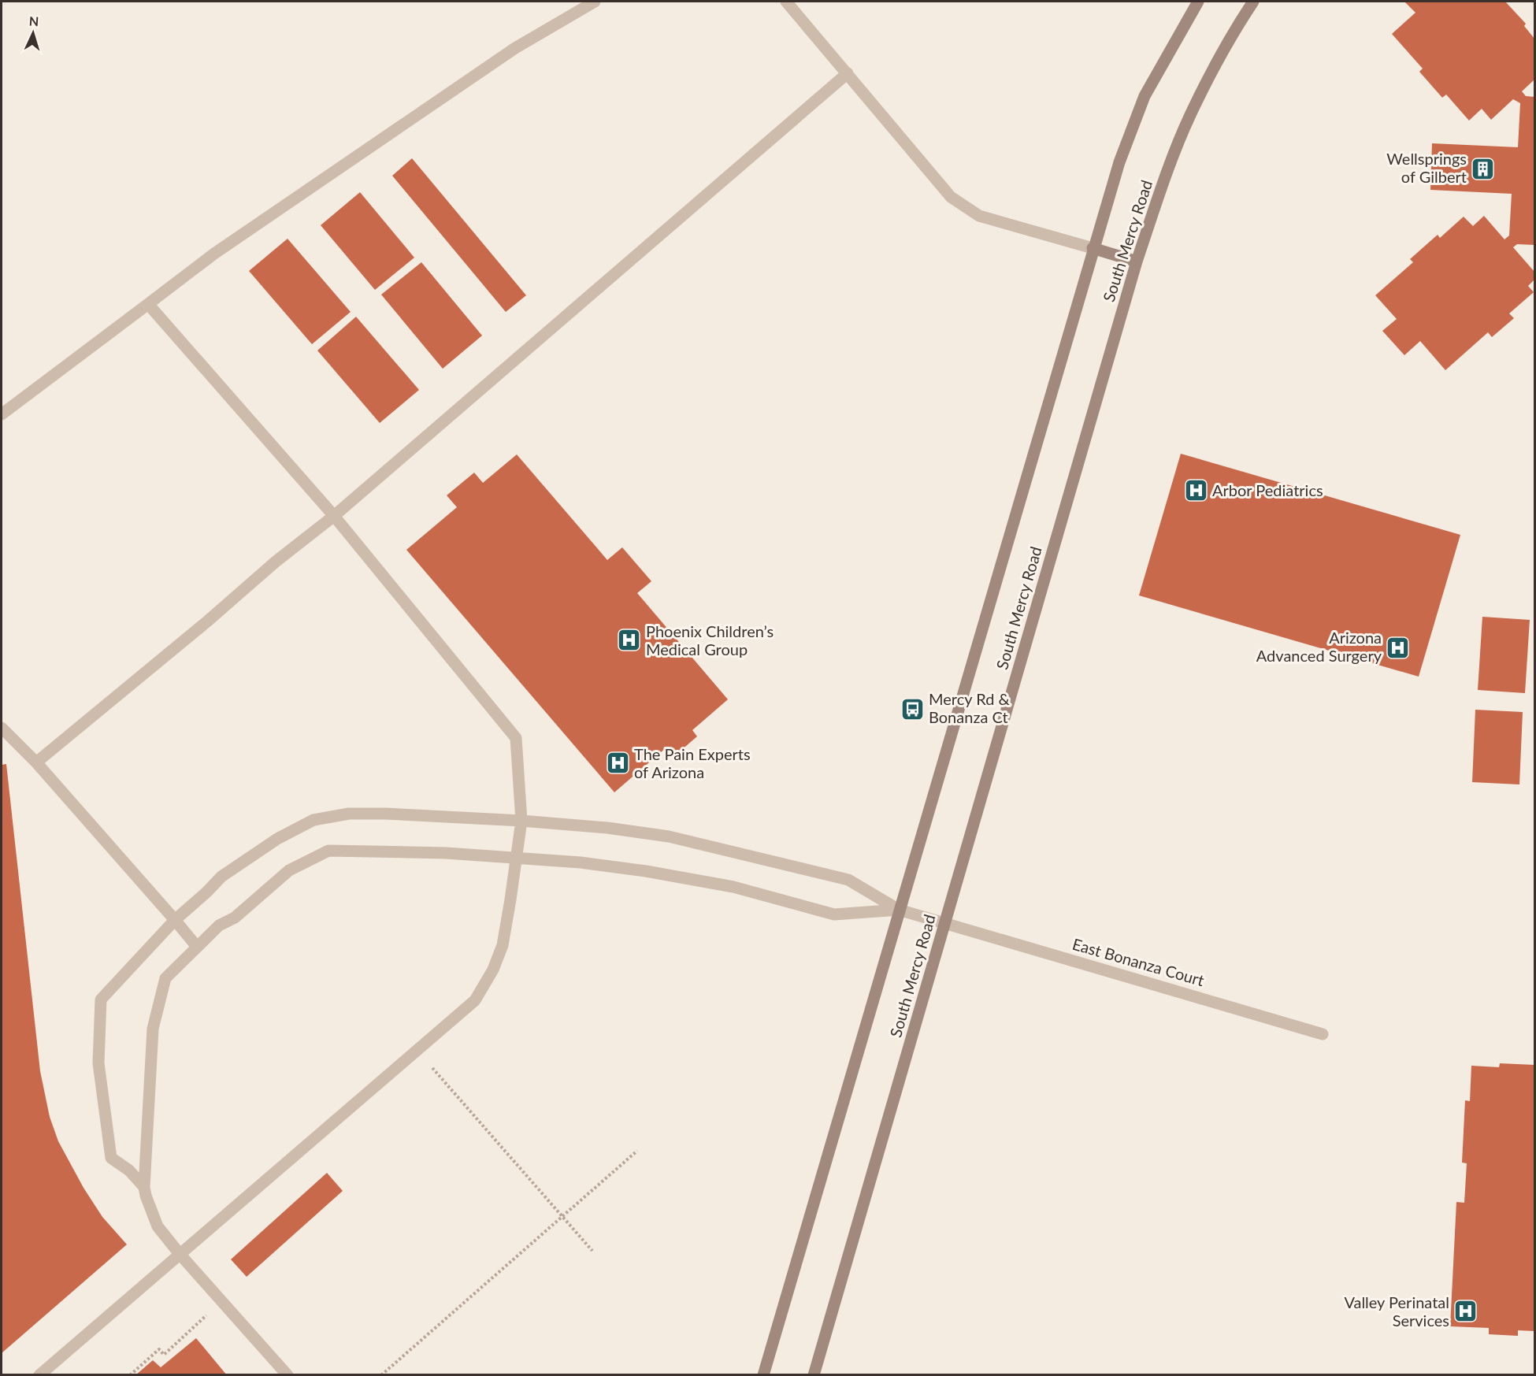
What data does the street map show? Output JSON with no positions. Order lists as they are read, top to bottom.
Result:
{
  "streets": {
    "main road": ["South Mercy Road"],
    "street": ["East Bonanza Court"]
  },
  "crossings": [
    ["South Mercy Road", "East Bonanza Court"]
  ],
  "places": {
    "building": ["Wellsprings of Gilbert"],
    "hospital": [
      "Arbor Pediatrics",
      "Phoenix Children’s Medical Group",
      "Arizona Advanced Surgery",
      "The Pain Experts of Arizona",
      "Valley Perinatal Services"
    ],
    "bus stop": ["Mercy Rd & Bonanza Ct"]
  },
  "north": "top"
}
